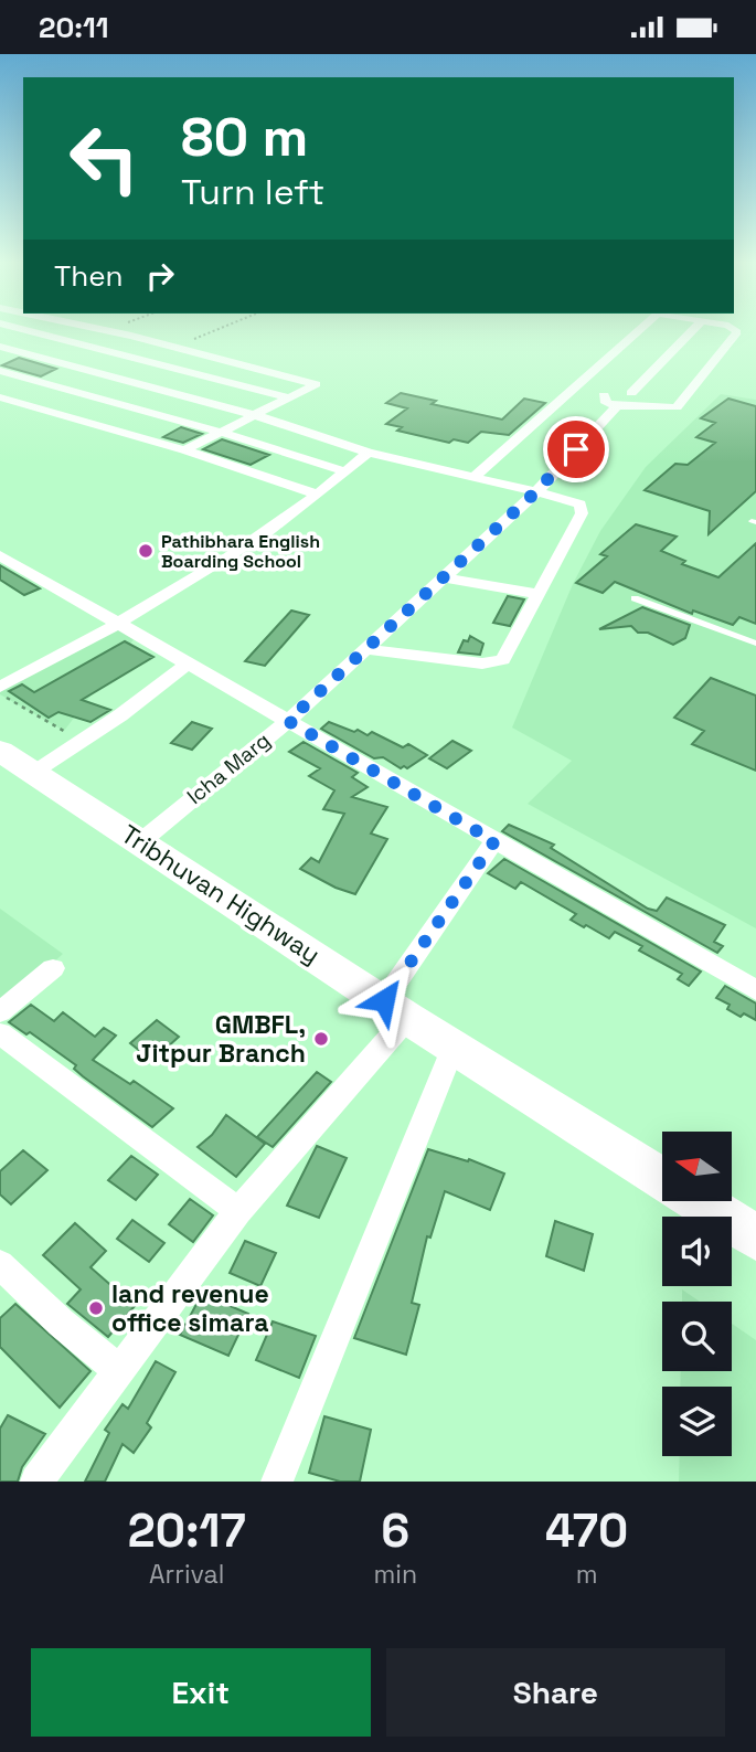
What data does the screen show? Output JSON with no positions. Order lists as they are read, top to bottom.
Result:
{
  "streets": {
    "highway": ["Tribhuvan Highway"],
    "street": ["Icha Marg"]
  },
  "crossings": [
    ["Icha Marg", "Tribhuvan Highway"]
  ],
  "places": ["Pathibhara English Boarding School", "GMBFL, Jitpur Branch", "land revenue office simara"],
  "north": "left",
  "page": {
    "status": "20:11",
    "turn": ["80 m", "Turn left"],
    "then": "Then",
    "eta": [
      "20:17",
      "Arrival",
      "6",
      "min",
      "470",
      "m"
    ],
    "buttons": ["Exit", "Share"]
  }
}
